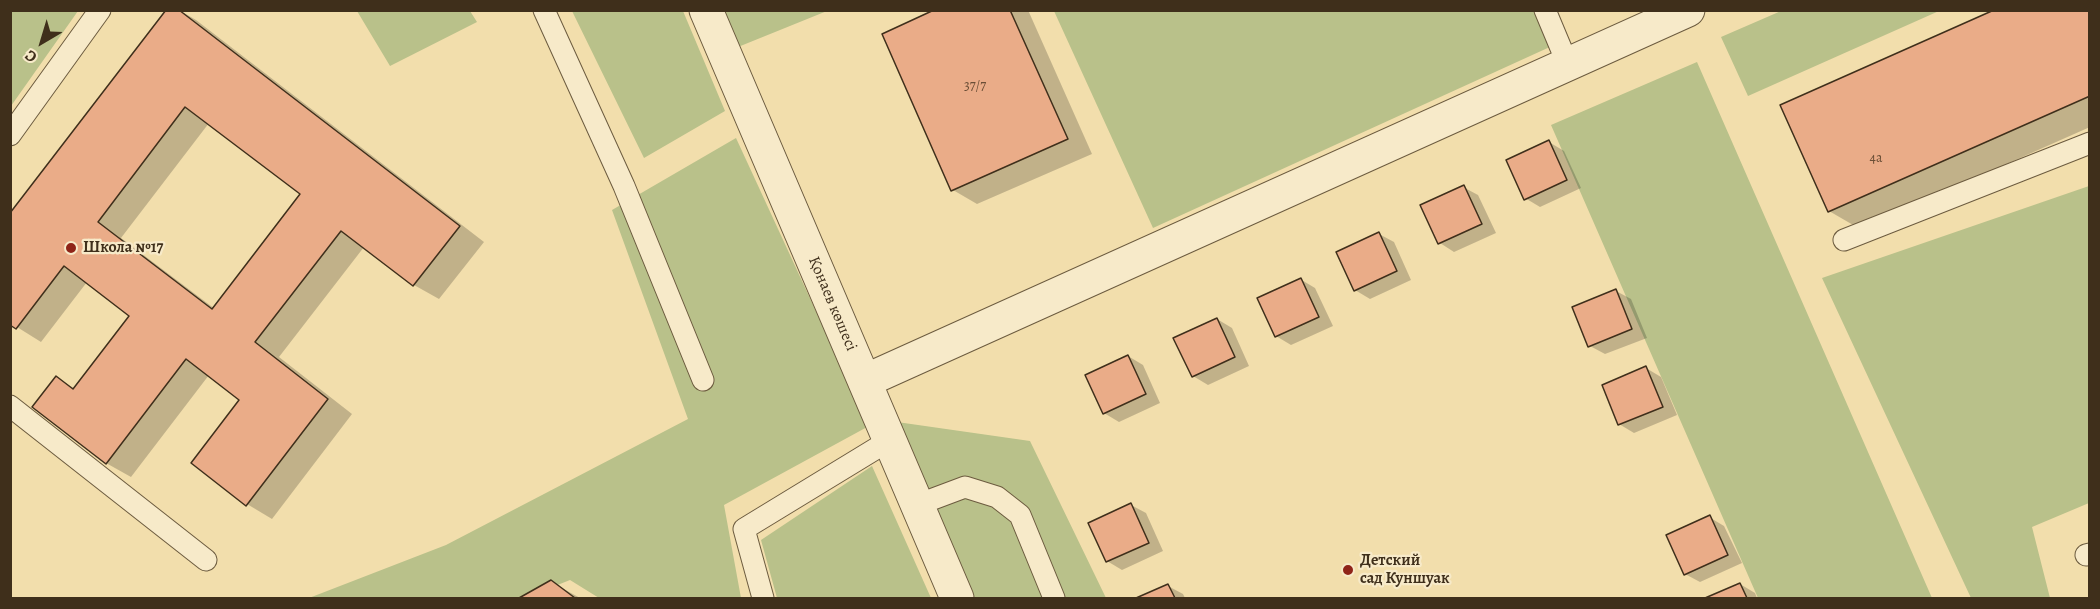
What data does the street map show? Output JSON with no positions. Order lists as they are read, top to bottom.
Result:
{
  "streets": {
    "street": ["Қонаев көшесі"]
  },
  "places": ["Школа №17", "Детский сад Куншуак"],
  "house_numbers": ["37/7", "4а"],
  "north": "bottom left"
}
